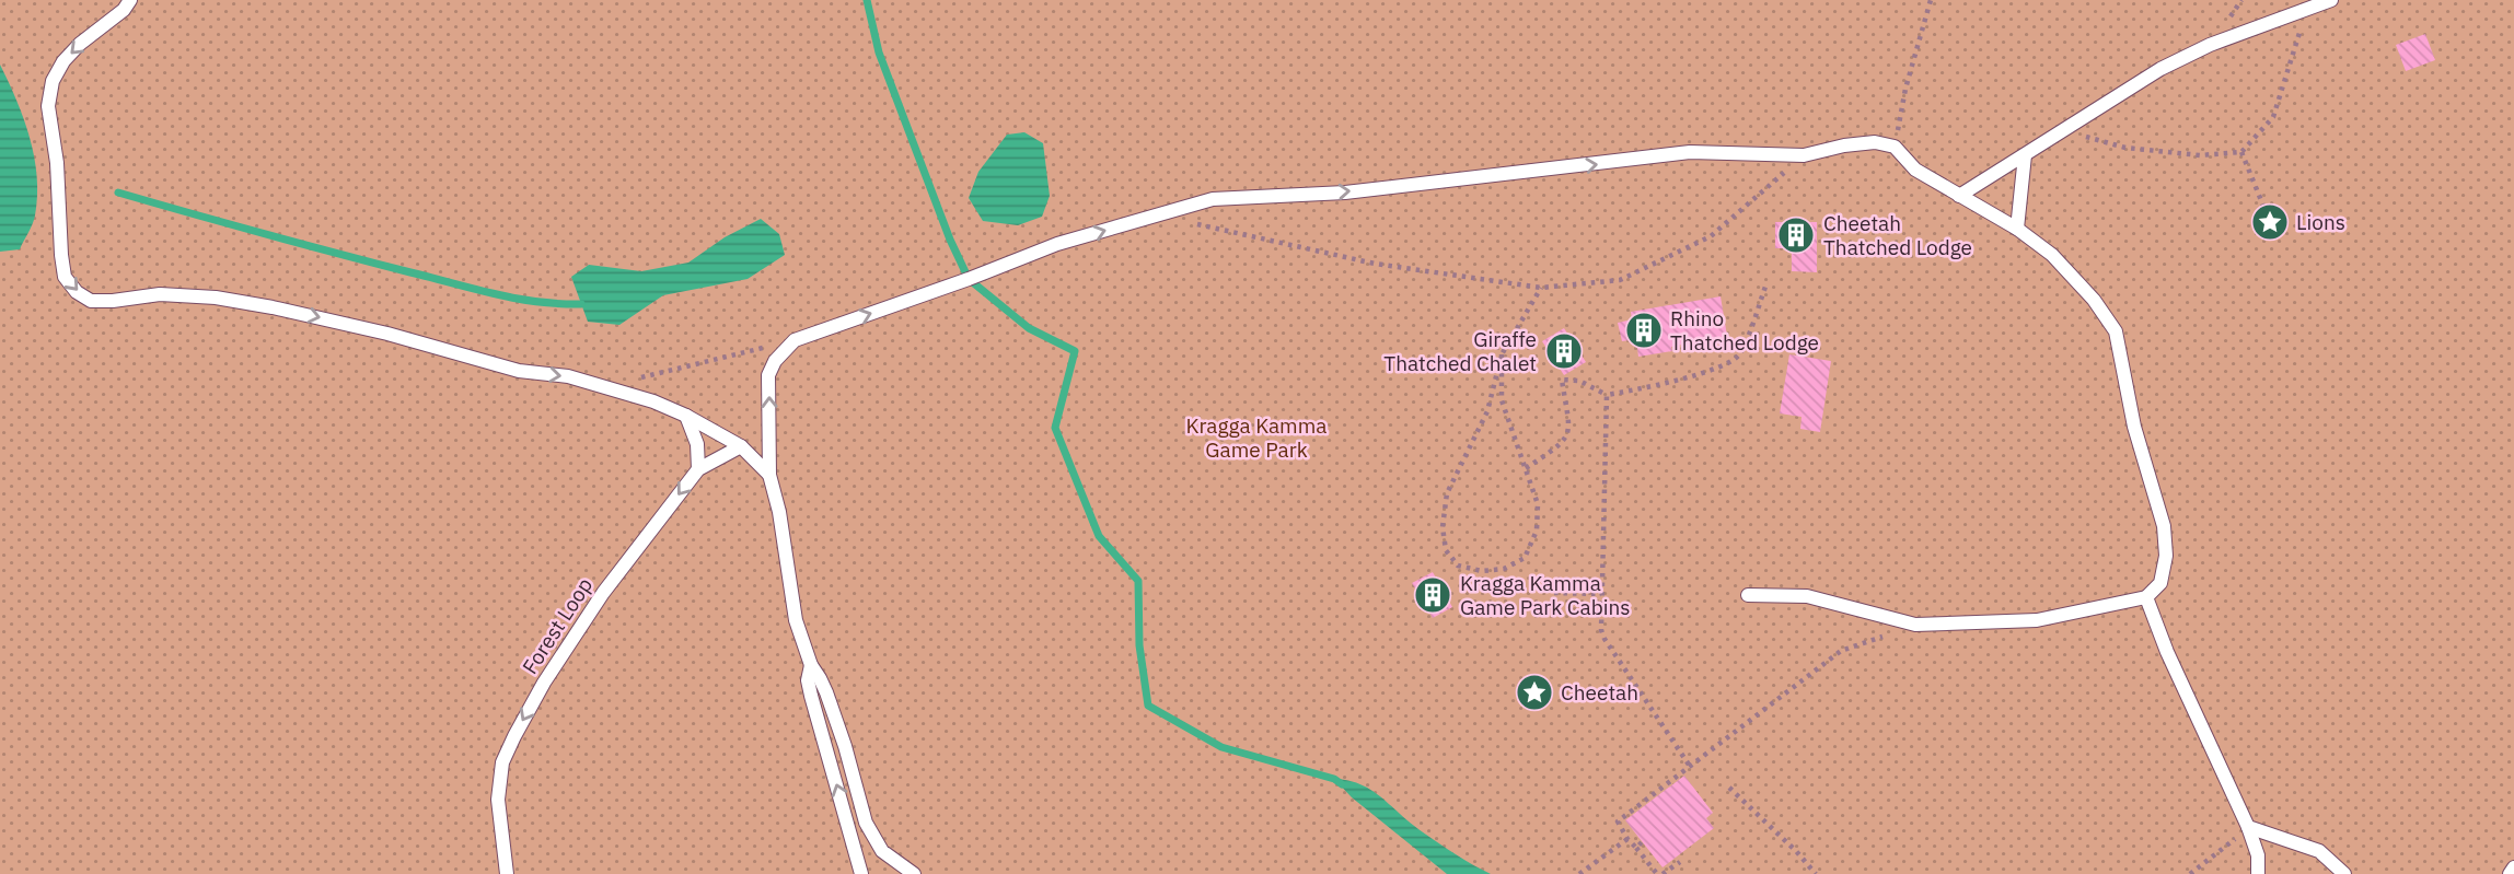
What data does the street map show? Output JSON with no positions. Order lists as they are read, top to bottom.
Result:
{
  "streets": {
    "lane": ["Forest Loop"]
  },
  "one_way": ["Forest Loop"],
  "parks": ["Kragga Kamma Game Park"],
  "places": {
    "place": ["Lions", "Cheetah"],
    "building": [
      "Cheetah Thatched Lodge",
      "Rhino Thatched Lodge",
      "Giraffe Thatched Chalet",
      "Kragga Kamma Game Park Cabins"
    ]
  }
}
